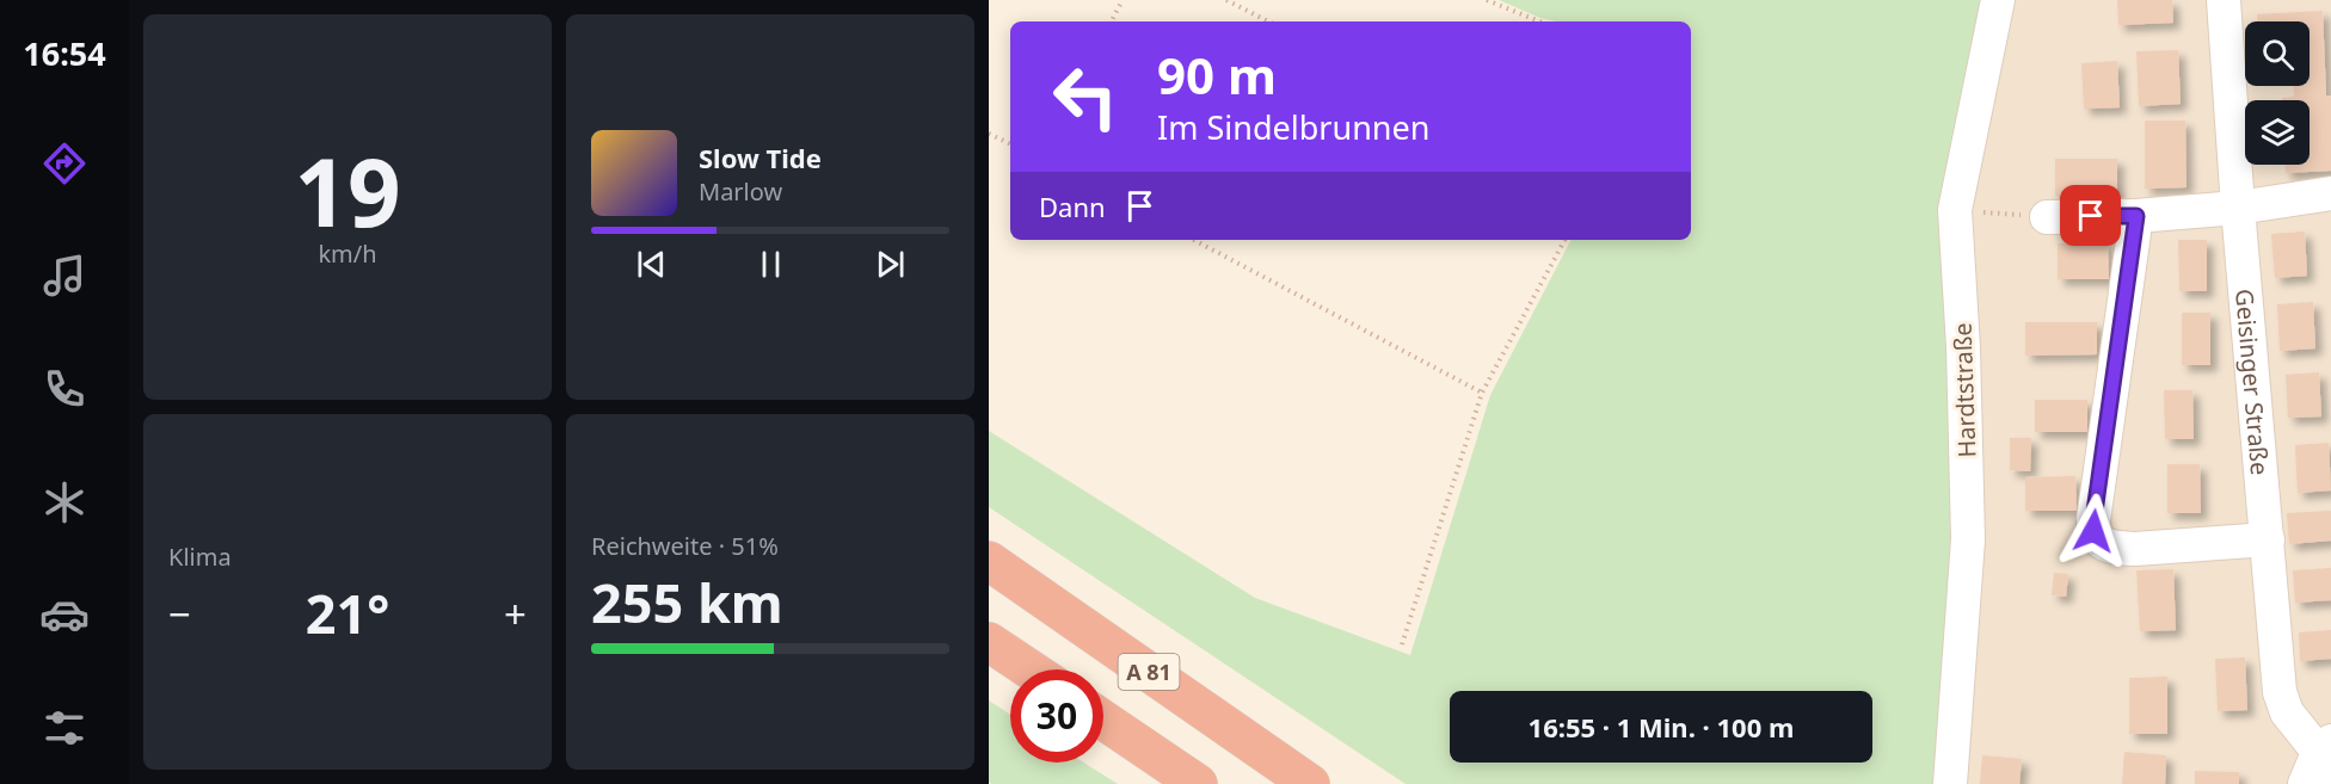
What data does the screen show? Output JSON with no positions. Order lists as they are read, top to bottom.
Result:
{
  "streets": {
    "highway": ["A 81"],
    "street": ["Geisinger Straße", "Hardtstraße"]
  },
  "page": {
    "tabs": "16:54",
    "tile": [
      ["19", "km/h"],
      "Klima",
      ["Reichweite · 51%", "255 km"]
    ],
    "turn": ["90 m", "Im Sindelbrunnen"],
    "song": ["Slow Tide", "Marlow"],
    "then": "Dann",
    "heat": ["−", "21°", "+"],
    "limit": "30",
    "trip": "16:55 · 1 Min. · 100 m"
  }
}
